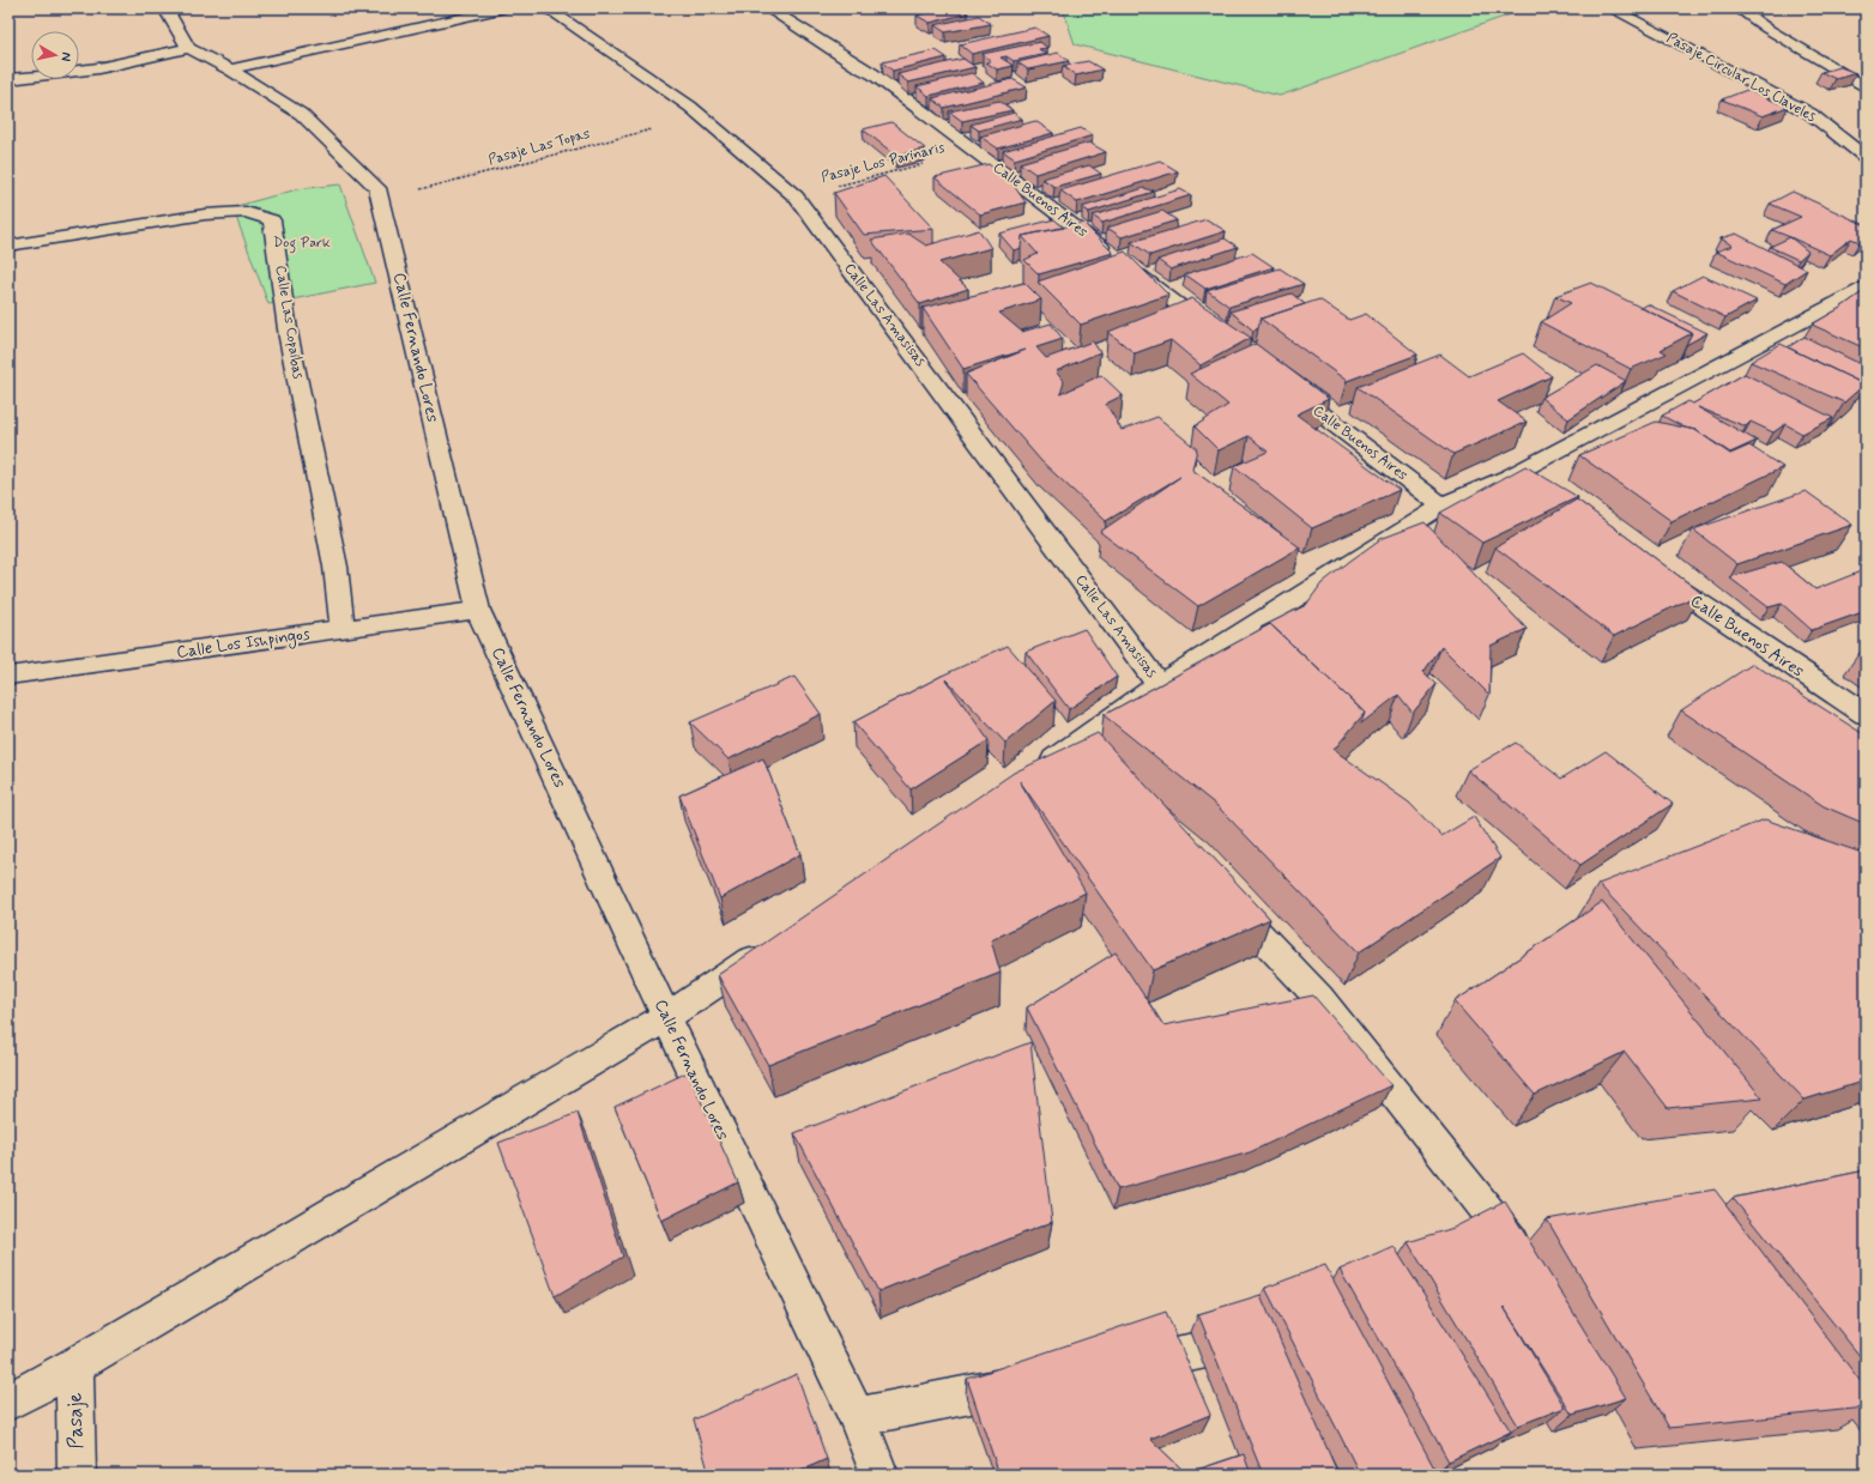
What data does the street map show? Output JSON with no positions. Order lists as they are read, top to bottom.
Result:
{
  "streets": {
    "street": [
      "Pasaje Circular Los Claveles",
      "Calle Buenos Aires",
      "Calle Las Amasisas",
      "Calle Las Copaibas",
      "Calle Fernando Lores",
      "Calle Los Ishpingos",
      "Pasaje"
    ],
    "path": ["Pasaje Las Topas", "Pasaje Los Parinaris"]
  },
  "crossings": [
    ["Pasaje Las Topas", "Calle Las Amasisas"],
    ["Pasaje Las Topas", "Calle Fernando Lores"],
    ["Pasaje Los Parinaris", "Calle Buenos Aires"],
    ["Pasaje Los Parinaris", "Calle Las Amasisas"],
    ["Calle Las Copaibas", "Calle Los Ishpingos"],
    ["Calle Fernando Lores", "Calle Los Ishpingos"]
  ],
  "parks": ["Dog Park"],
  "north": "right"
}
